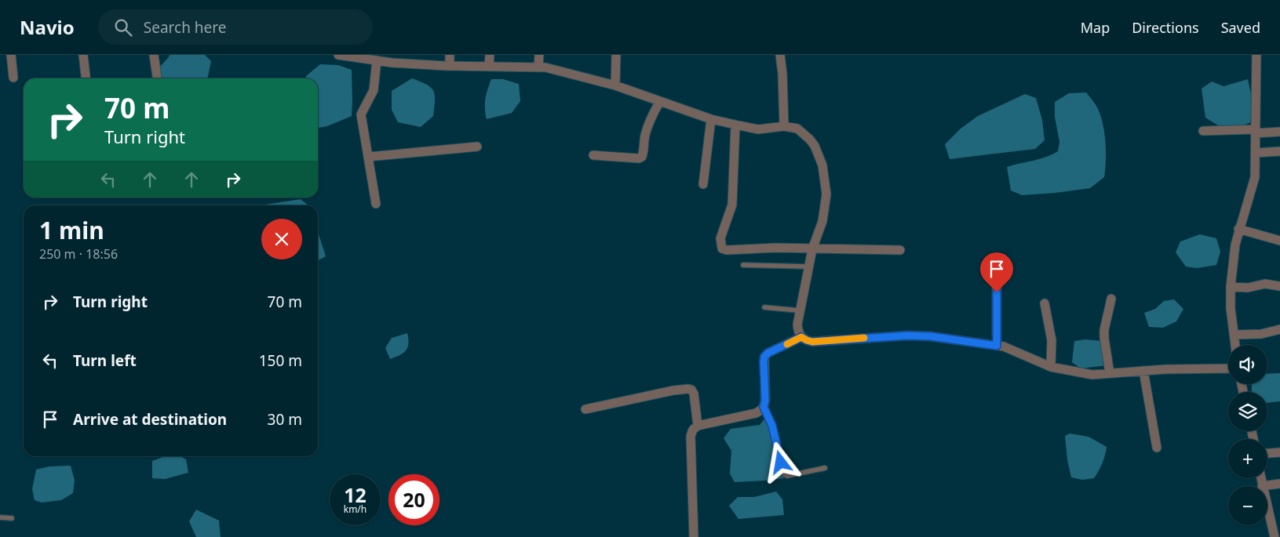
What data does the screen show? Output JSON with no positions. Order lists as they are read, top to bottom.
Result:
{
  "page": {
    "header": "Navio",
    "search": "Search here",
    "nav": ["Map", "Directions", "Saved"],
    "turn": ["70 m", "Turn right"],
    "heading": ["1 min", "250 m · 18:56"],
    "list": [
      {
        "name": "Turn right",
        "value": "70 m"
      },
      {
        "name": "Turn left",
        "value": "150 m"
      },
      {
        "name": "Arrive at destination",
        "value": "30 m"
      }
    ],
    "map_buttons": ["+", "−"],
    "speed": "12 km/h",
    "limit": "20"
  }
}
